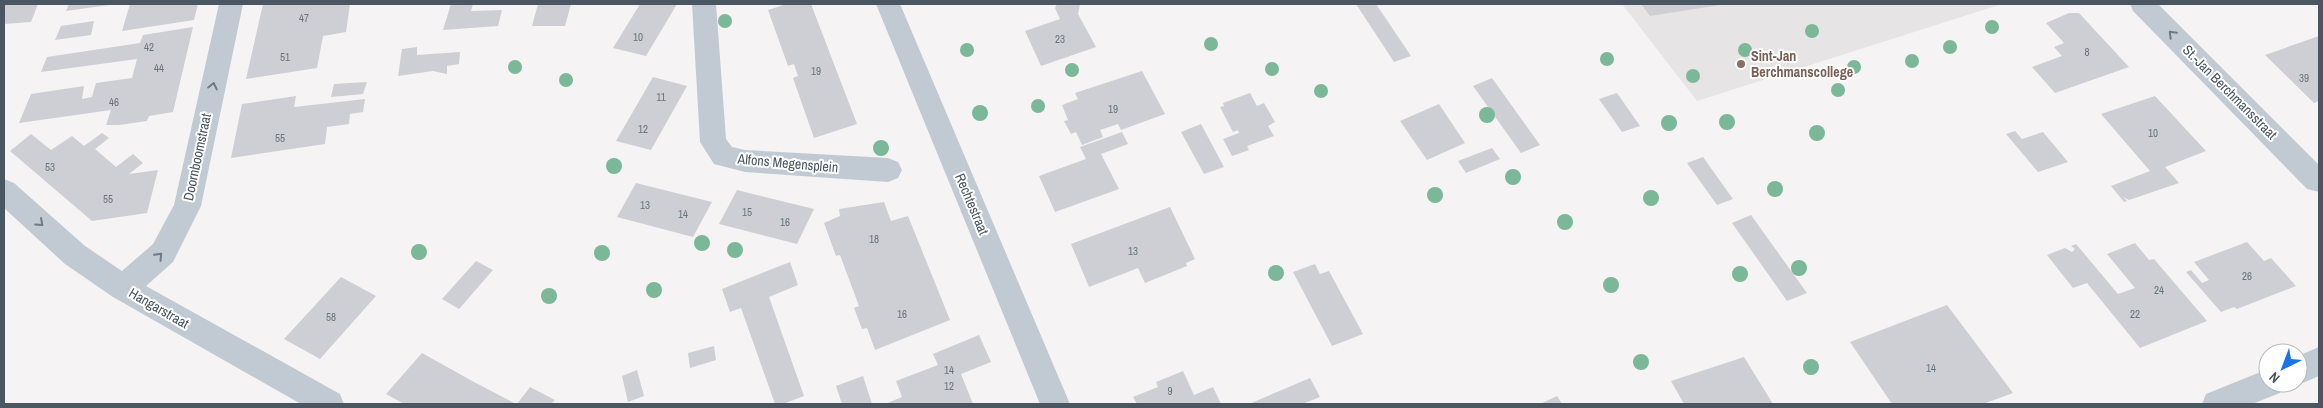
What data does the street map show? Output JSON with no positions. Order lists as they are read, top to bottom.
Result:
{
  "streets": {
    "street": [
      "St.-Jan Berchmansstraat",
      "Doornboomstraat",
      "Alfons Megensplein",
      "Rechtestraat",
      "Hangarstraat"
    ]
  },
  "crossings": [
    ["Doornboomstraat", "Hangarstraat"]
  ],
  "one_way": ["St.-Jan Berchmansstraat", "Doornboomstraat", "Hangarstraat"],
  "places": ["Sint-Jan Berchmanscollege"],
  "house_numbers": [
    "47",
    "10",
    "23",
    "42",
    "8",
    "51",
    "44",
    "19",
    "39",
    "11",
    "46",
    "19",
    "12",
    "10",
    "55",
    "53",
    "55",
    "13",
    "15",
    "14",
    "16",
    "18",
    "13",
    "26",
    "24",
    "16",
    "22",
    "58",
    "14",
    "14",
    "12",
    "9"
  ],
  "north": "bottom left"
}
